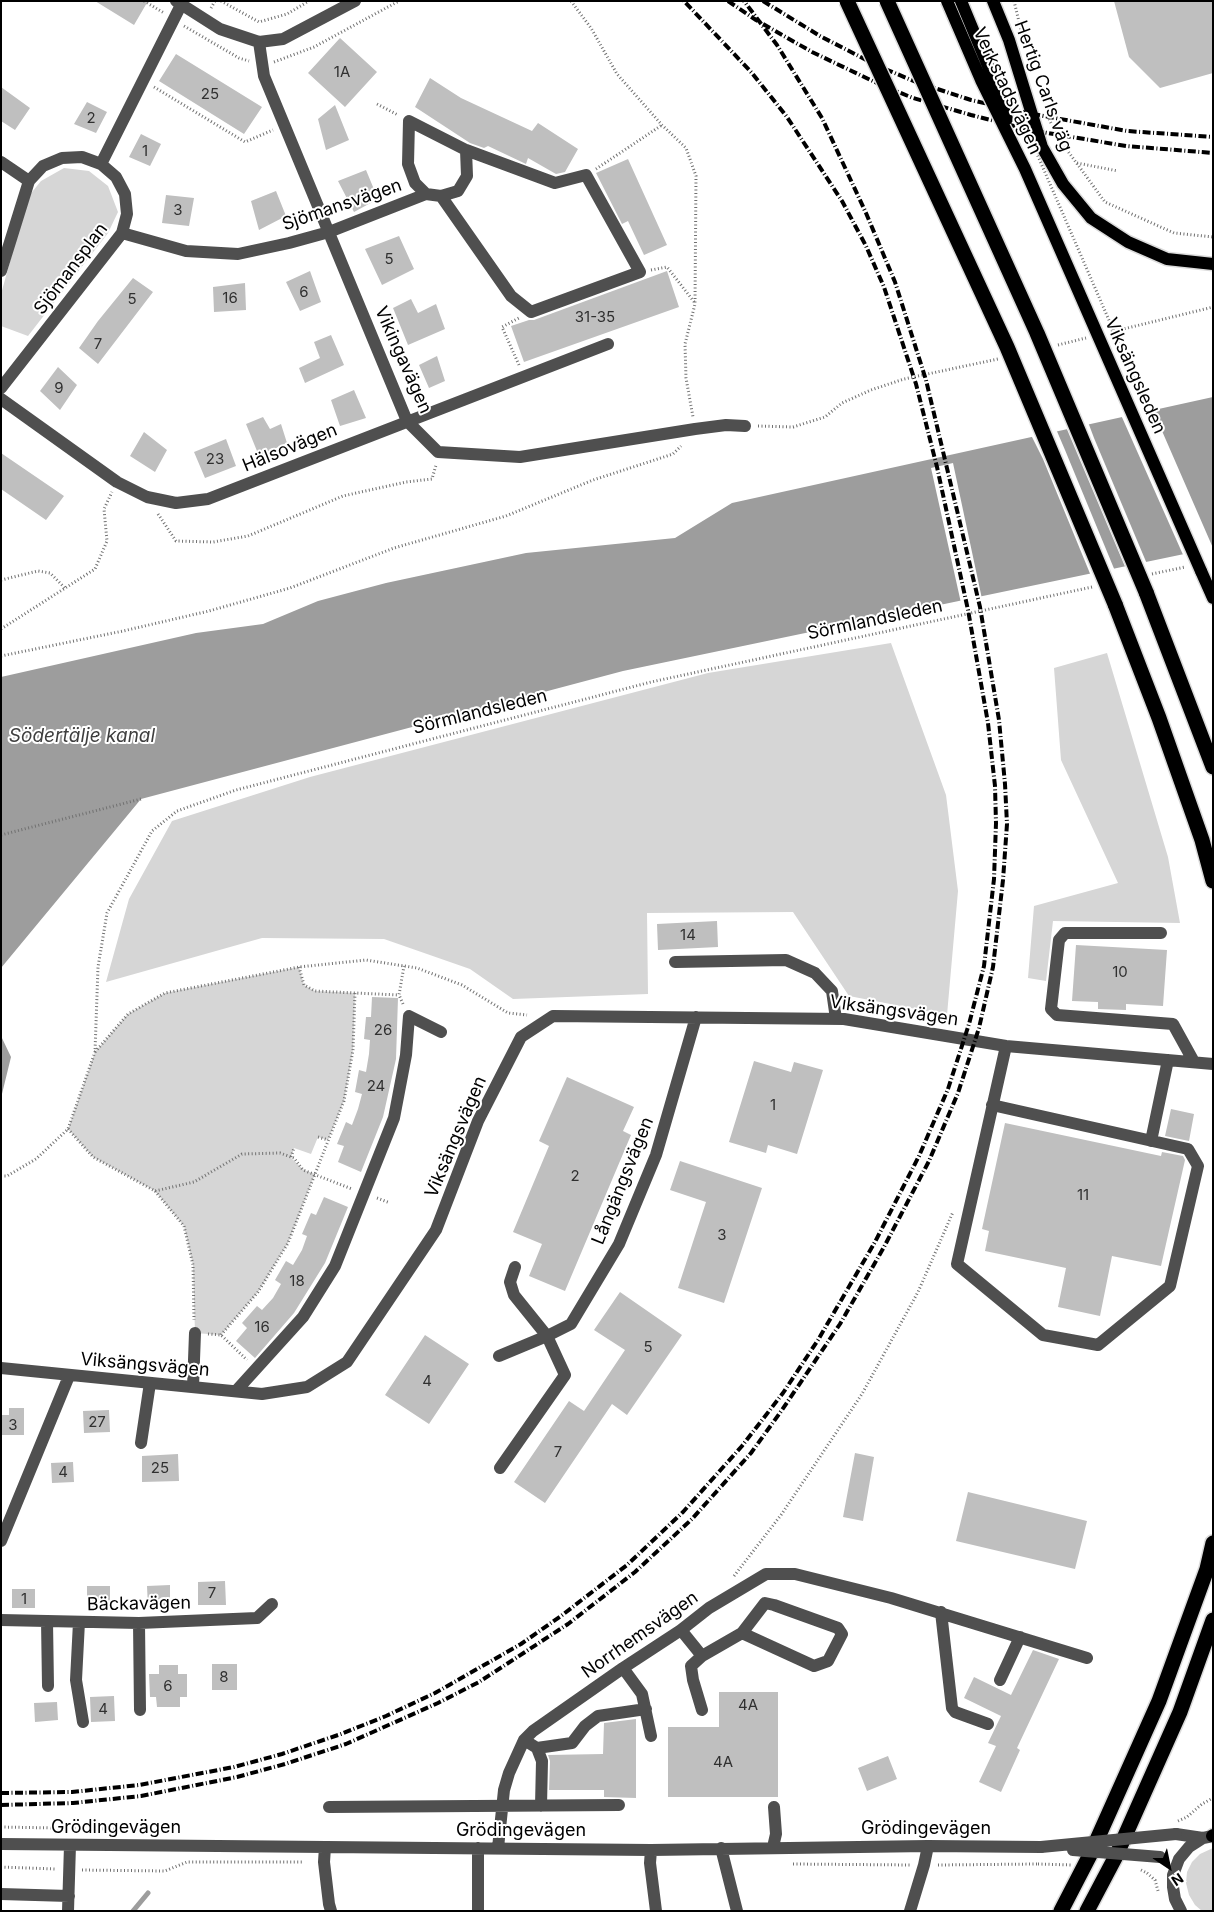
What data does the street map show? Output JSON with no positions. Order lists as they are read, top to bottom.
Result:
{
  "streets": {
    "main road": ["Hertig Carls väg", "Verkstadsvägen", "Viksängsleden"],
    "street": [
      "Sjömansvägen",
      "Sjömansplan",
      "Vikingavägen",
      "Hälsovägen",
      "Viksängsvägen",
      "Långängsvägen",
      "Bäckavägen",
      "Norrhemsvägen",
      "Grödingevägen"
    ],
    "path": ["Sörmlandsleden"]
  },
  "crossings": [
    ["Verkstadsvägen", "Viksängsleden"],
    ["Sjömansvägen", "Sjömansplan"],
    ["Sjömansvägen", "Vikingavägen"],
    ["Vikingavägen", "Hälsovägen"],
    ["Viksängsvägen", "Långängsvägen"],
    ["Norrhemsvägen", "Grödingevägen"]
  ],
  "water": ["Södertälje kanal"],
  "house_numbers": [
    "1A",
    "25",
    "2",
    "1",
    "3",
    "5",
    "6",
    "16",
    "5",
    "31-35",
    "7",
    "9",
    "23",
    "14",
    "10",
    "26",
    "24",
    "1",
    "2",
    "11",
    "3",
    "18",
    "16",
    "5",
    "4",
    "27",
    "3",
    "7",
    "25",
    "4",
    "7",
    "1",
    "8",
    "6",
    "4A",
    "4",
    "4A"
  ],
  "north": "bottom right"
}
